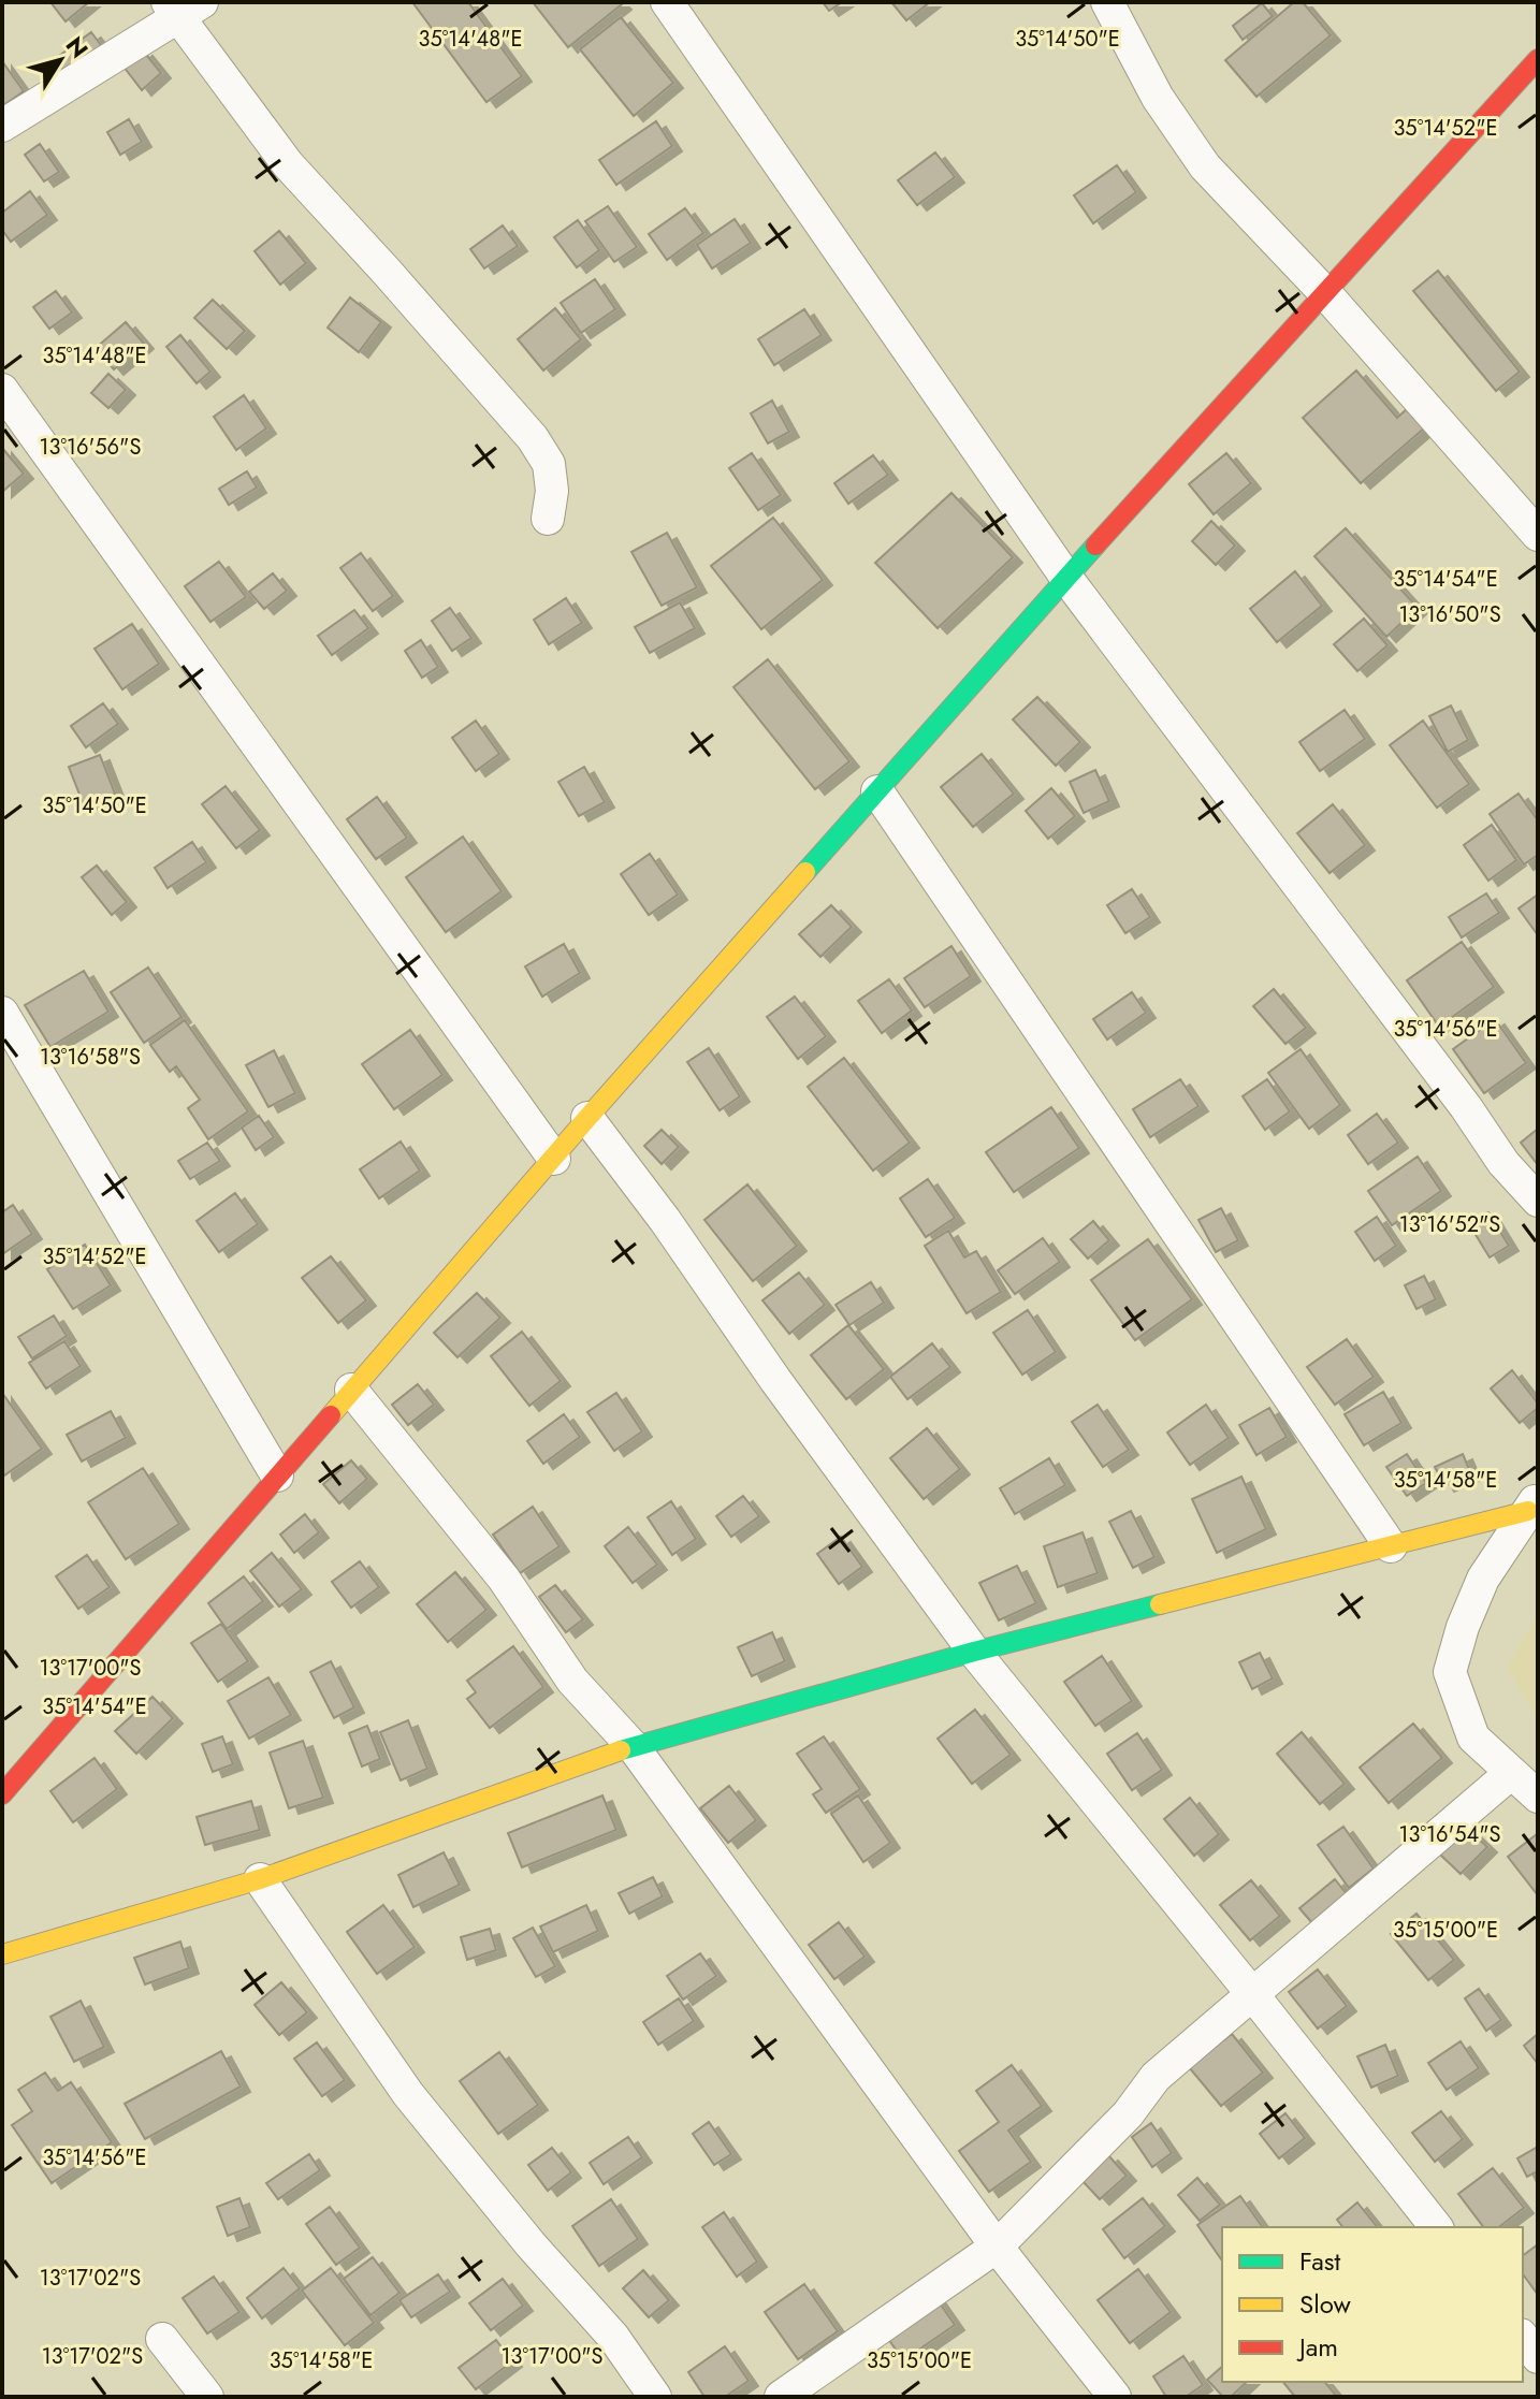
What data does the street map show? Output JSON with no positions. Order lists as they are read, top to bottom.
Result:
{
  "legend": ["Fast", "Slow", "Jam"],
  "north": "top right",
  "coordinates": [
    "35°14'48\"E",
    "35°14'50\"E",
    "35°14'52\"E",
    "13°16'56\"S",
    "35°14'54\"E",
    "13°16'50\"S",
    "35°14'56\"E",
    "13°16'58\"S",
    "13°16'52\"S",
    "35°14'58\"E",
    "13°17'00\"S",
    "13°16'54\"S",
    "35°15'00\"E",
    "13°17'02\"S"
  ]
}
